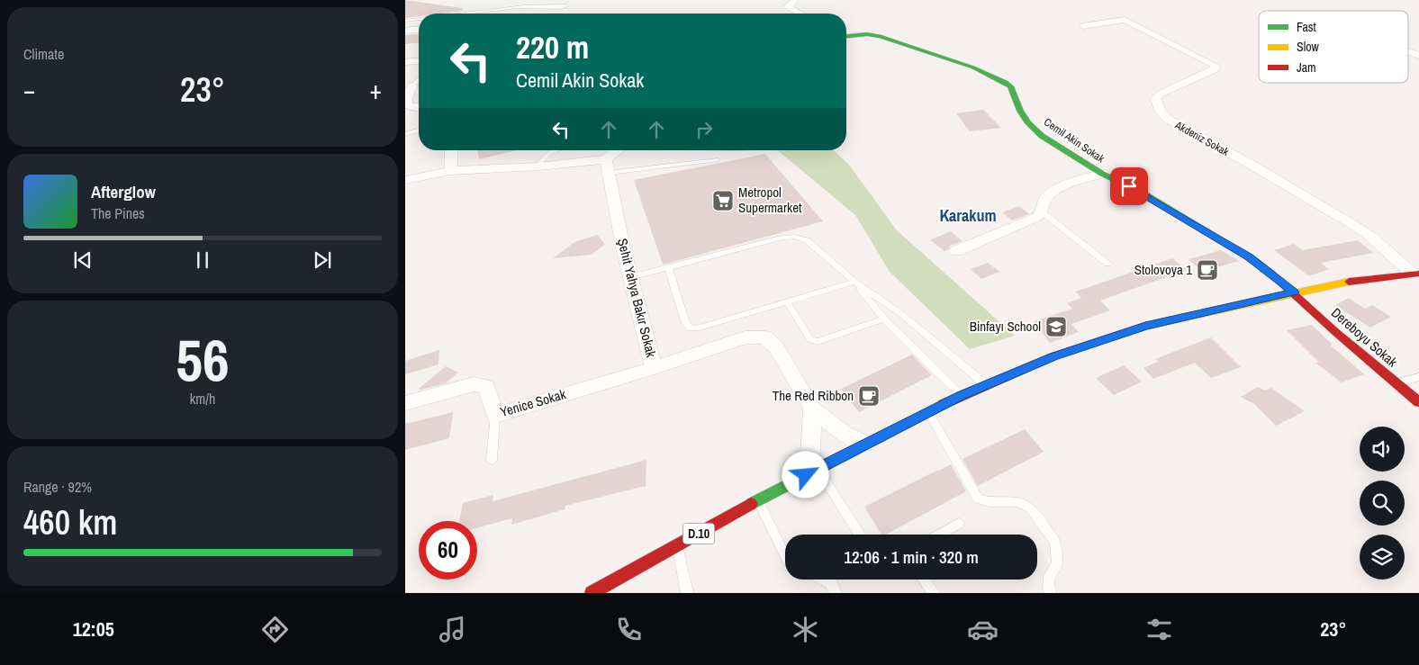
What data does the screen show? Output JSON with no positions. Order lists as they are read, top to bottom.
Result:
{
  "streets": {
    "street": [
      "Akdeniz Sokak",
      "Cemil Akin Sokak",
      "Şehit Yahya Bakır Sokak",
      "Dereboyu Sokak",
      "Yenice Sokak",
      "D.10"
    ]
  },
  "crossings": [
    ["Akdeniz Sokak", "D.10"],
    ["Cemil Akin Sokak", "Dereboyu Sokak"],
    ["Cemil Akin Sokak", "D.10"],
    ["Şehit Yahya Bakır Sokak", "Yenice Sokak"],
    ["Dereboyu Sokak", "D.10"]
  ],
  "districts": ["Karakum"],
  "places": {
    "supermarket": ["Metropol Supermarket"],
    "cafe": ["Stolovoya 1", "The Red Ribbon"],
    "school or university": ["Binfayı School"]
  },
  "legend": ["Fast", "Slow", "Jam"],
  "page": {
    "tile": [
      "Climate",
      ["56", "km/h"],
      ["Range · 92%", "460 km"]
    ],
    "turn": ["220 m", "Cemil Akin Sokak"],
    "heat": ["−", "23°", "+"],
    "song": ["Afterglow", "The Pines"],
    "limit": "60",
    "trip": "12:06 · 1 min · 320 m",
    "tabs": ["12:05", "23°"]
  }
}
